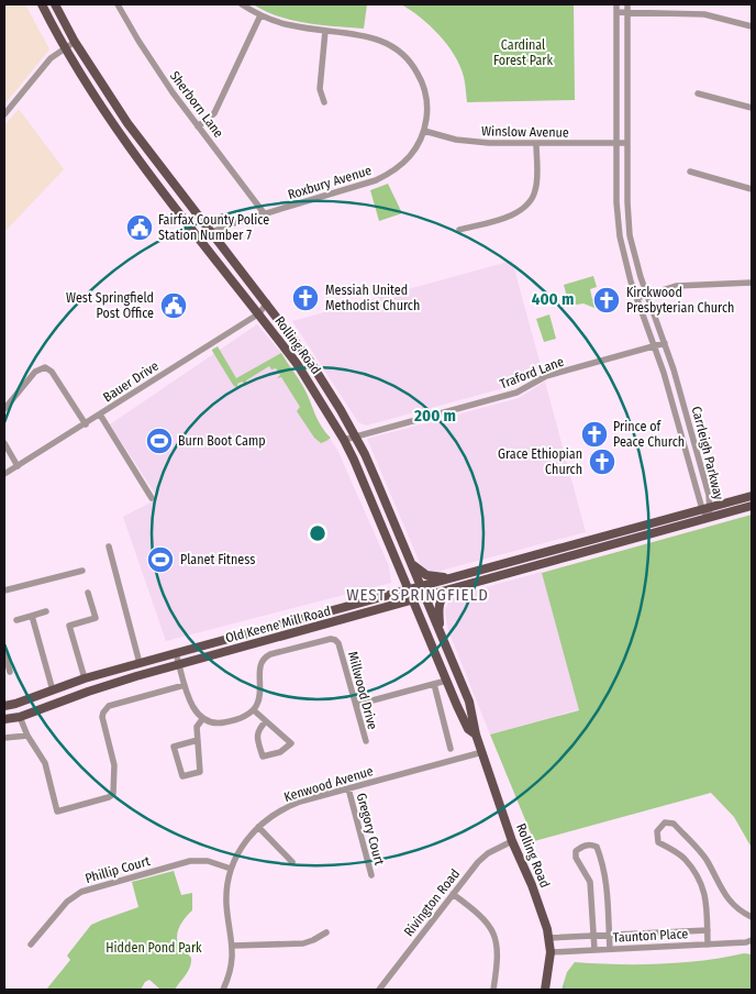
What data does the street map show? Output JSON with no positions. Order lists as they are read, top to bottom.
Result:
{
  "streets": {
    "main road": ["Rolling Road", "Old Keene Mill Road"],
    "street": [
      "Sherborn Lane",
      "Winslow Avenue",
      "Roxbury Avenue",
      "Traford Lane",
      "Bauer Drive",
      "Carrleigh Parkway",
      "Millwood Drive",
      "Kenwood Avenue",
      "Gregory Court",
      "Phillip Court",
      "Rivington Road",
      "Taunton Place"
    ]
  },
  "crossings": [
    ["Sherborn Lane", "Roxbury Avenue"],
    ["Winslow Avenue", "Roxbury Avenue"],
    ["Winslow Avenue", "Carrleigh Parkway"],
    ["Roxbury Avenue", "Rolling Road"],
    ["Rolling Road", "Traford Lane"],
    ["Rolling Road", "Bauer Drive"],
    ["Rolling Road", "Old Keene Mill Road"],
    ["Rolling Road", "Kenwood Avenue"],
    ["Rolling Road", "Rivington Road"],
    ["Rolling Road", "Taunton Place"],
    ["Traford Lane", "Carrleigh Parkway"],
    ["Carrleigh Parkway", "Old Keene Mill Road"],
    ["Kenwood Avenue", "Gregory Court"],
    ["Kenwood Avenue", "Phillip Court"]
  ],
  "districts": ["WEST SPRINGFIELD"],
  "parks": ["Cardinal Forest Park", "Hidden Pond Park"],
  "places": {
    "public building": ["Fairfax County Police Station Number 7", "West Springfield Post Office"],
    "church": [
      "Messiah United Methodist Church",
      "Kirckwood Presbyterian Church",
      "Prince of Peace Church",
      "Grace Ethiopian Church"
    ],
    "sports": ["Burn Boot Camp", "Planet Fitness"]
  },
  "rings": ["400 m", "200 m"]
}
